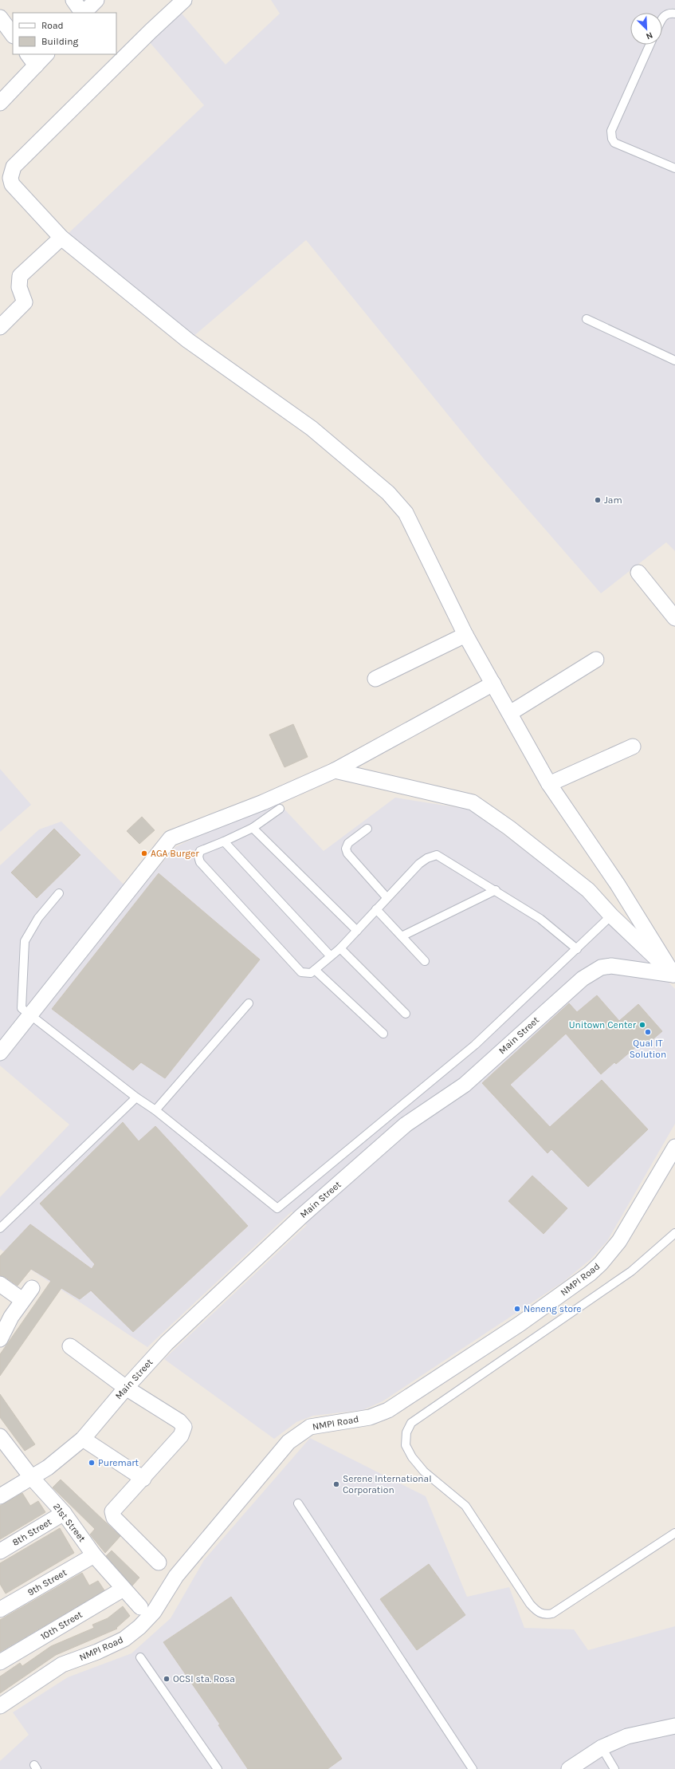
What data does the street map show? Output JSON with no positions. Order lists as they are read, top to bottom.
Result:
{
  "streets": {
    "street": [
      "Main Street",
      "NMPI Road",
      "21st Street",
      "8th Street",
      "9th Street",
      "10th Street"
    ]
  },
  "crossings": [
    ["Main Street", "21st Street"],
    ["21st Street", "8th Street"],
    ["21st Street", "9th Street"],
    ["21st Street", "10th Street"]
  ],
  "places": [
    "Jam",
    "AGA Burger",
    "Unitown Center",
    "Qual IT Solution",
    "Neneng store",
    "Puremart",
    "Serene International Corporation",
    "OCSI sta. Rosa"
  ],
  "legend": ["Road", "Building"],
  "north": "bottom right"
}
